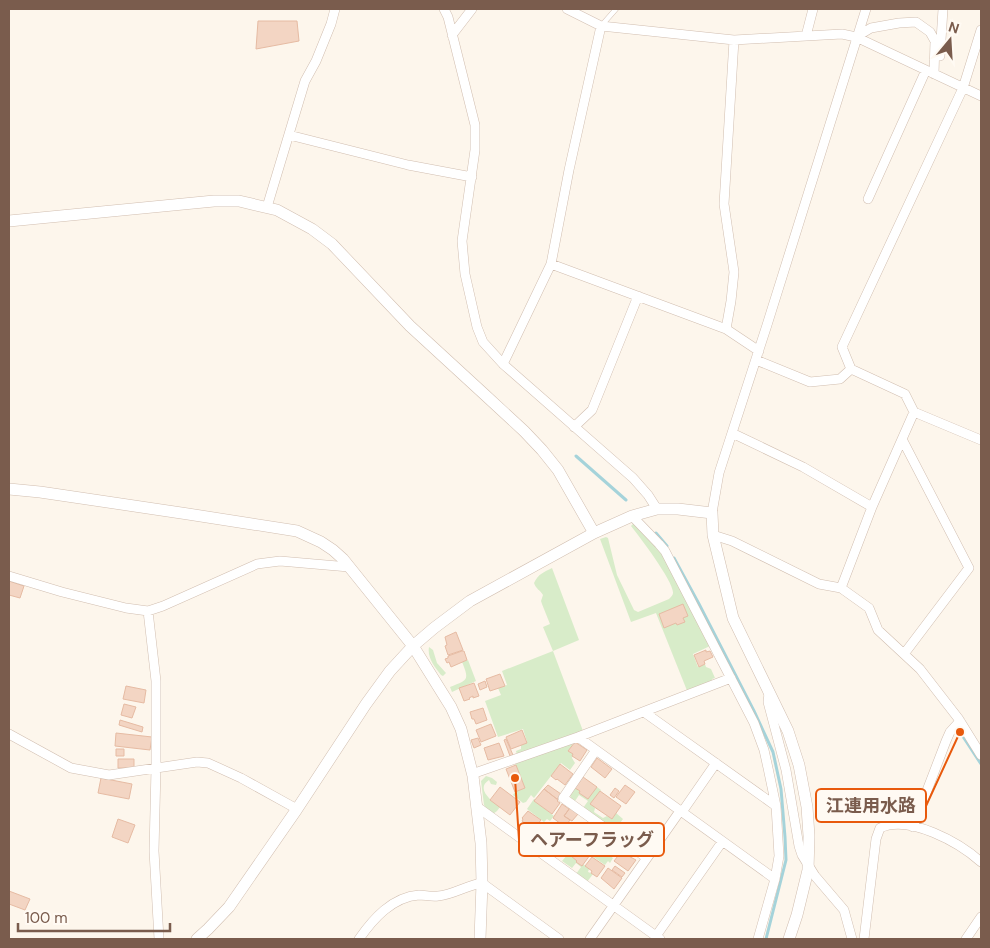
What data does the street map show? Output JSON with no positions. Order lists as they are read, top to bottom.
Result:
{
  "places": ["江連用水路", "ヘアーフラッグ"],
  "scale_bar": "100 m",
  "north": "top"
}
